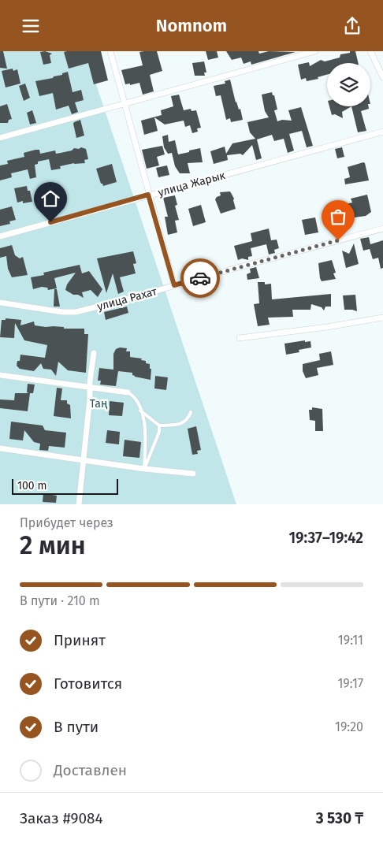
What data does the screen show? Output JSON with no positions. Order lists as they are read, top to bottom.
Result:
{
  "streets": {
    "street": ["улица Жарык", "улица Рахат"]
  },
  "parks": ["Таң"],
  "scale_bar": "100 m",
  "page": {
    "header": "Nomnom",
    "scale": "100 m",
    "heading": ["2 мин", "Прибудет через", "19:37–19:42"],
    "panel": ["Заказ #9084", "3 530 ₸"],
    "bar": "В пути · 210 m",
    "list": [
      ["Принят", "19:11"],
      ["Готовится", "19:17"],
      ["В пути", "19:20"],
      "Доставлен"
    ]
  }
}
